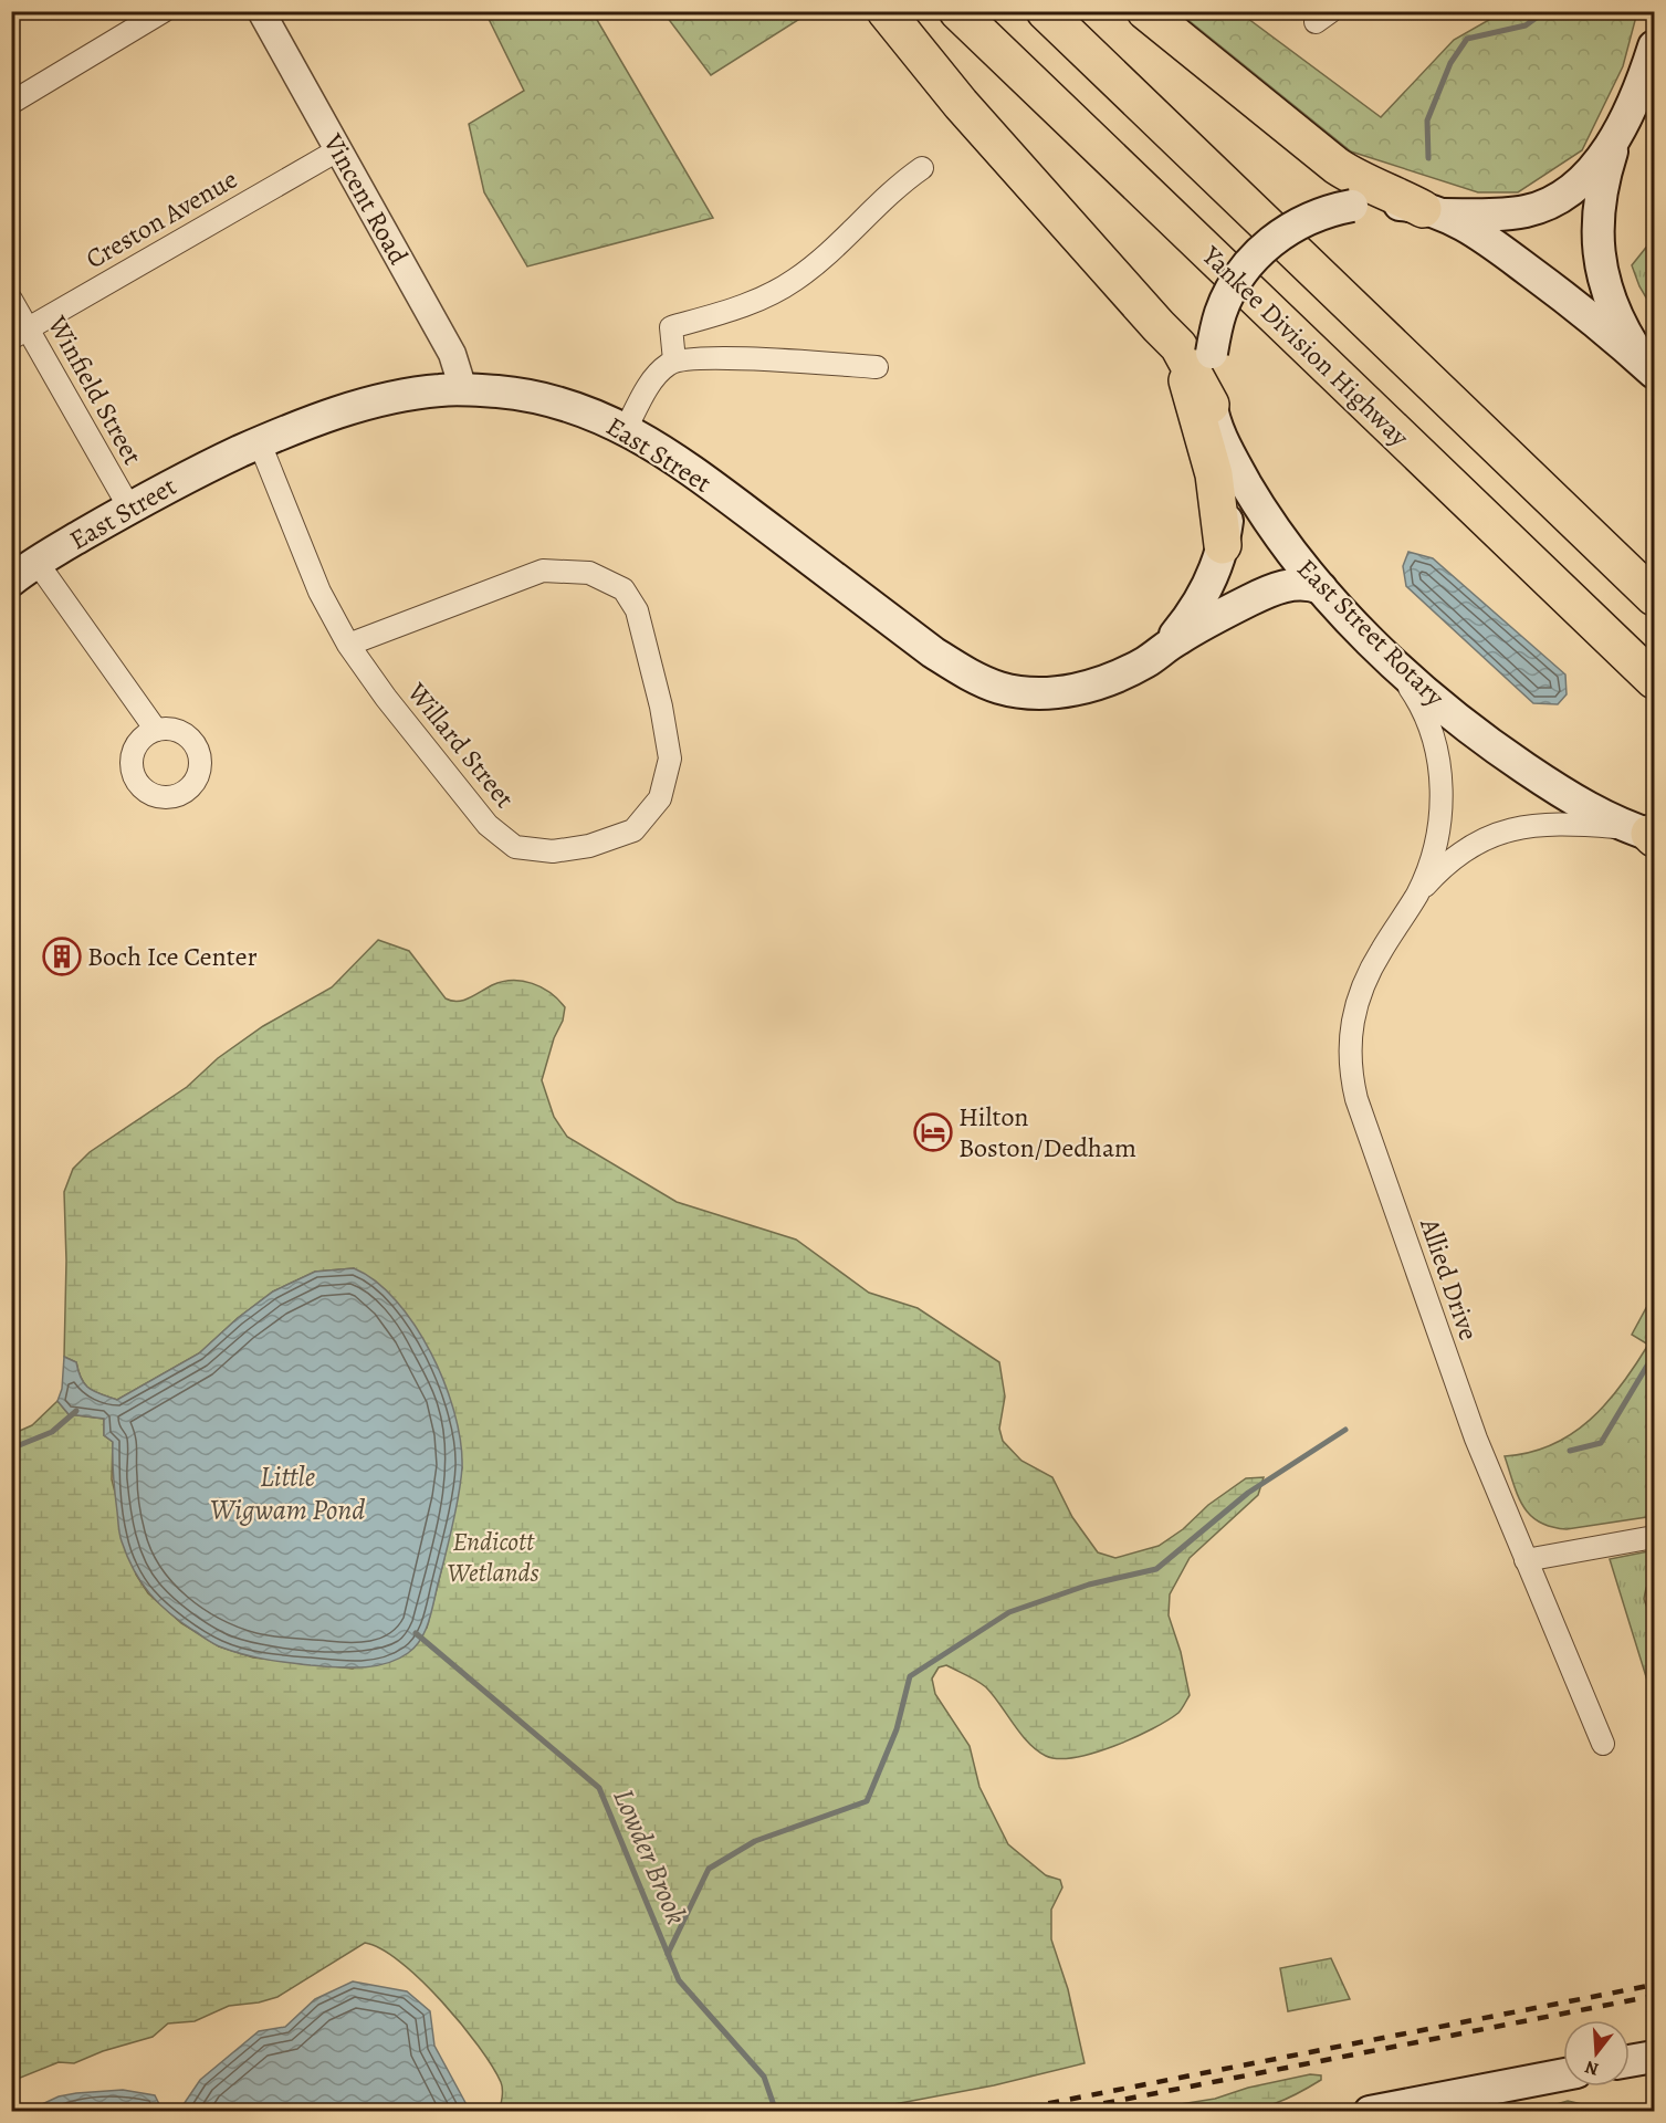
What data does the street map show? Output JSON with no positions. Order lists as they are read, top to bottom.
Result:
{
  "streets": {
    "highway": ["Yankee Division Highway"],
    "main road": ["East Street", "East Street Rotary"],
    "street": [
      "Vincent Road",
      "Creston Avenue",
      "Winfield Street",
      "Willard Street",
      "Allied Drive"
    ]
  },
  "crossings": [
    ["Vincent Road", "Creston Avenue"],
    ["Vincent Road", "East Street"],
    ["Creston Avenue", "Winfield Street"],
    ["Winfield Street", "East Street"],
    ["East Street", "East Street Rotary"],
    ["East Street", "Willard Street"],
    ["East Street Rotary", "Allied Drive"]
  ],
  "water": ["Little Wigwam Pond", "Lowder Brook"],
  "parks": ["Endicott Wetlands"],
  "places": {
    "building": ["Boch Ice Center"],
    "hotel": ["Hilton Boston/Dedham"]
  },
  "north": "bottom"
}
